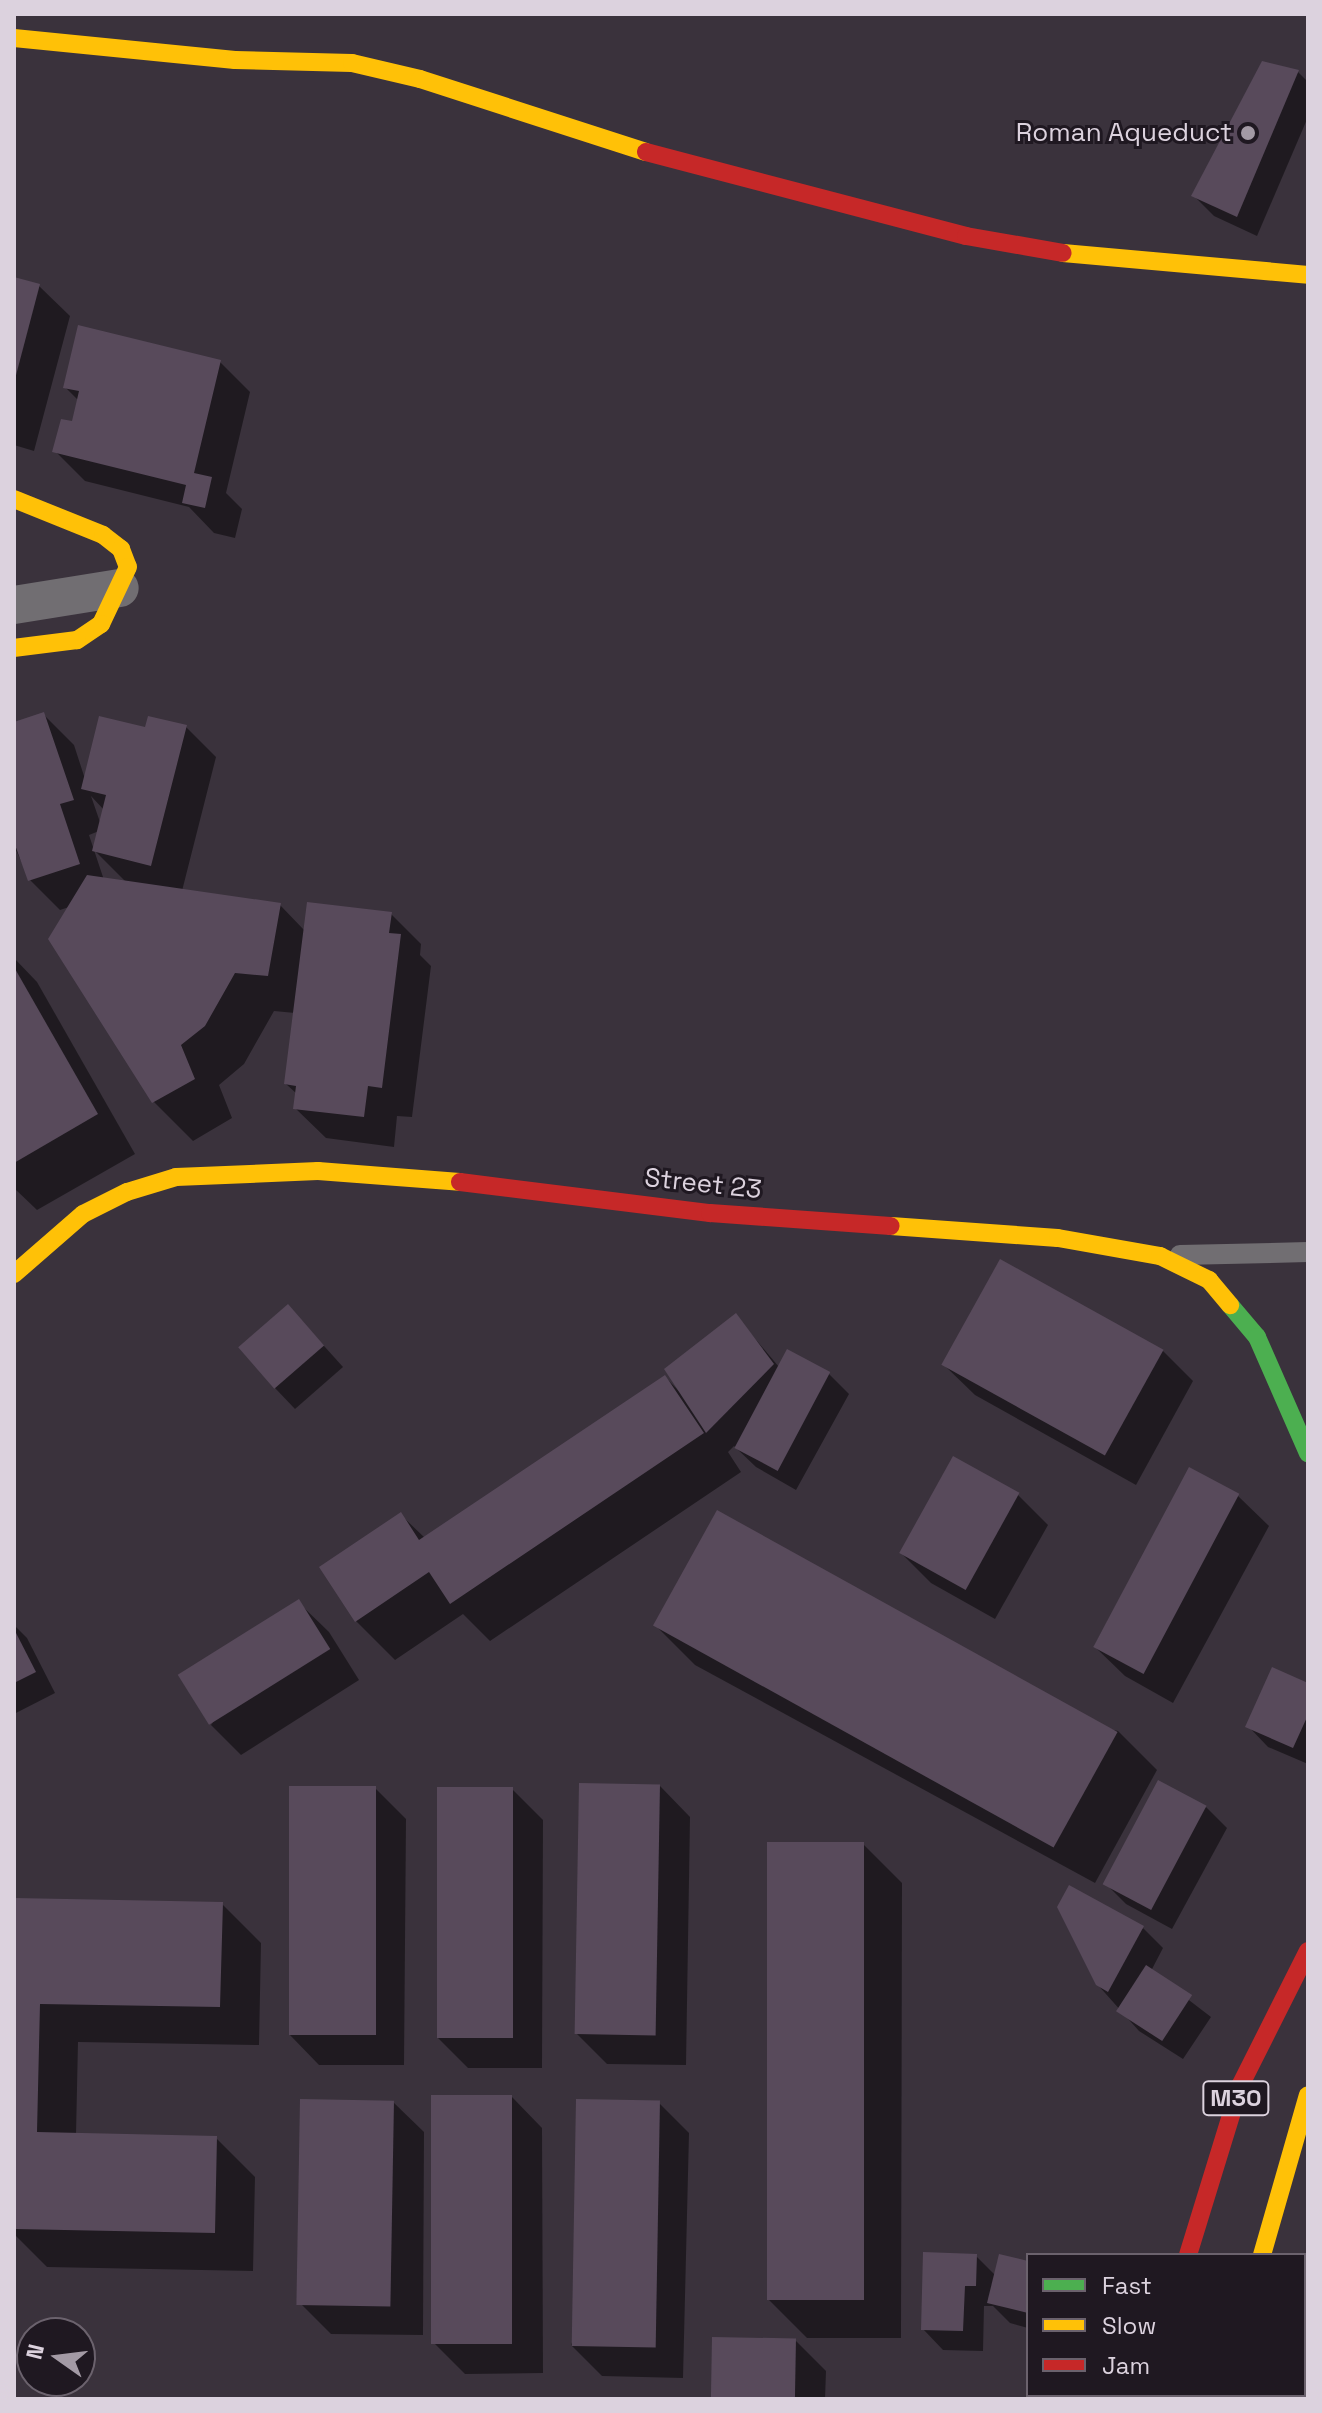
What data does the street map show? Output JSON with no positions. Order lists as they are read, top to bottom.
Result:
{
  "streets": {
    "main road": ["Street 23", "M30"]
  },
  "places": ["Roman Aqueduct"],
  "legend": ["Fast", "Slow", "Jam"],
  "north": "left"
}
